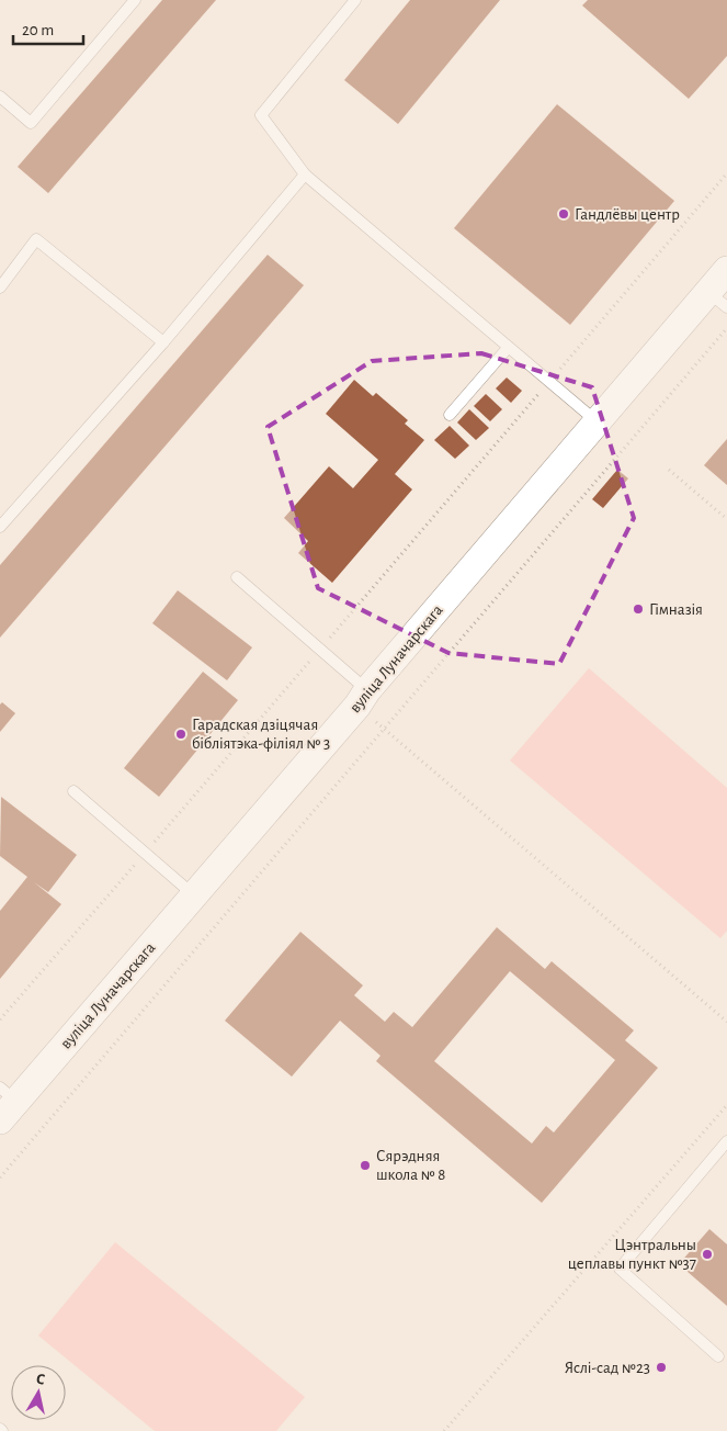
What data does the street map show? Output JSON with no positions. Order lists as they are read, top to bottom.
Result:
{
  "streets": {
    "street": ["вуліца Луначарскага"]
  },
  "places": [
    "Гандлёвы центр",
    "Гімназія",
    "Гарадская дзіцячая бібліятэка-філіял № 3",
    "Сярэдняя школа № 8",
    "Цэнтральны цеплавы пункт №37",
    "Яслі-сад №23"
  ],
  "scale_bar": "20 m",
  "north": "top"
}
